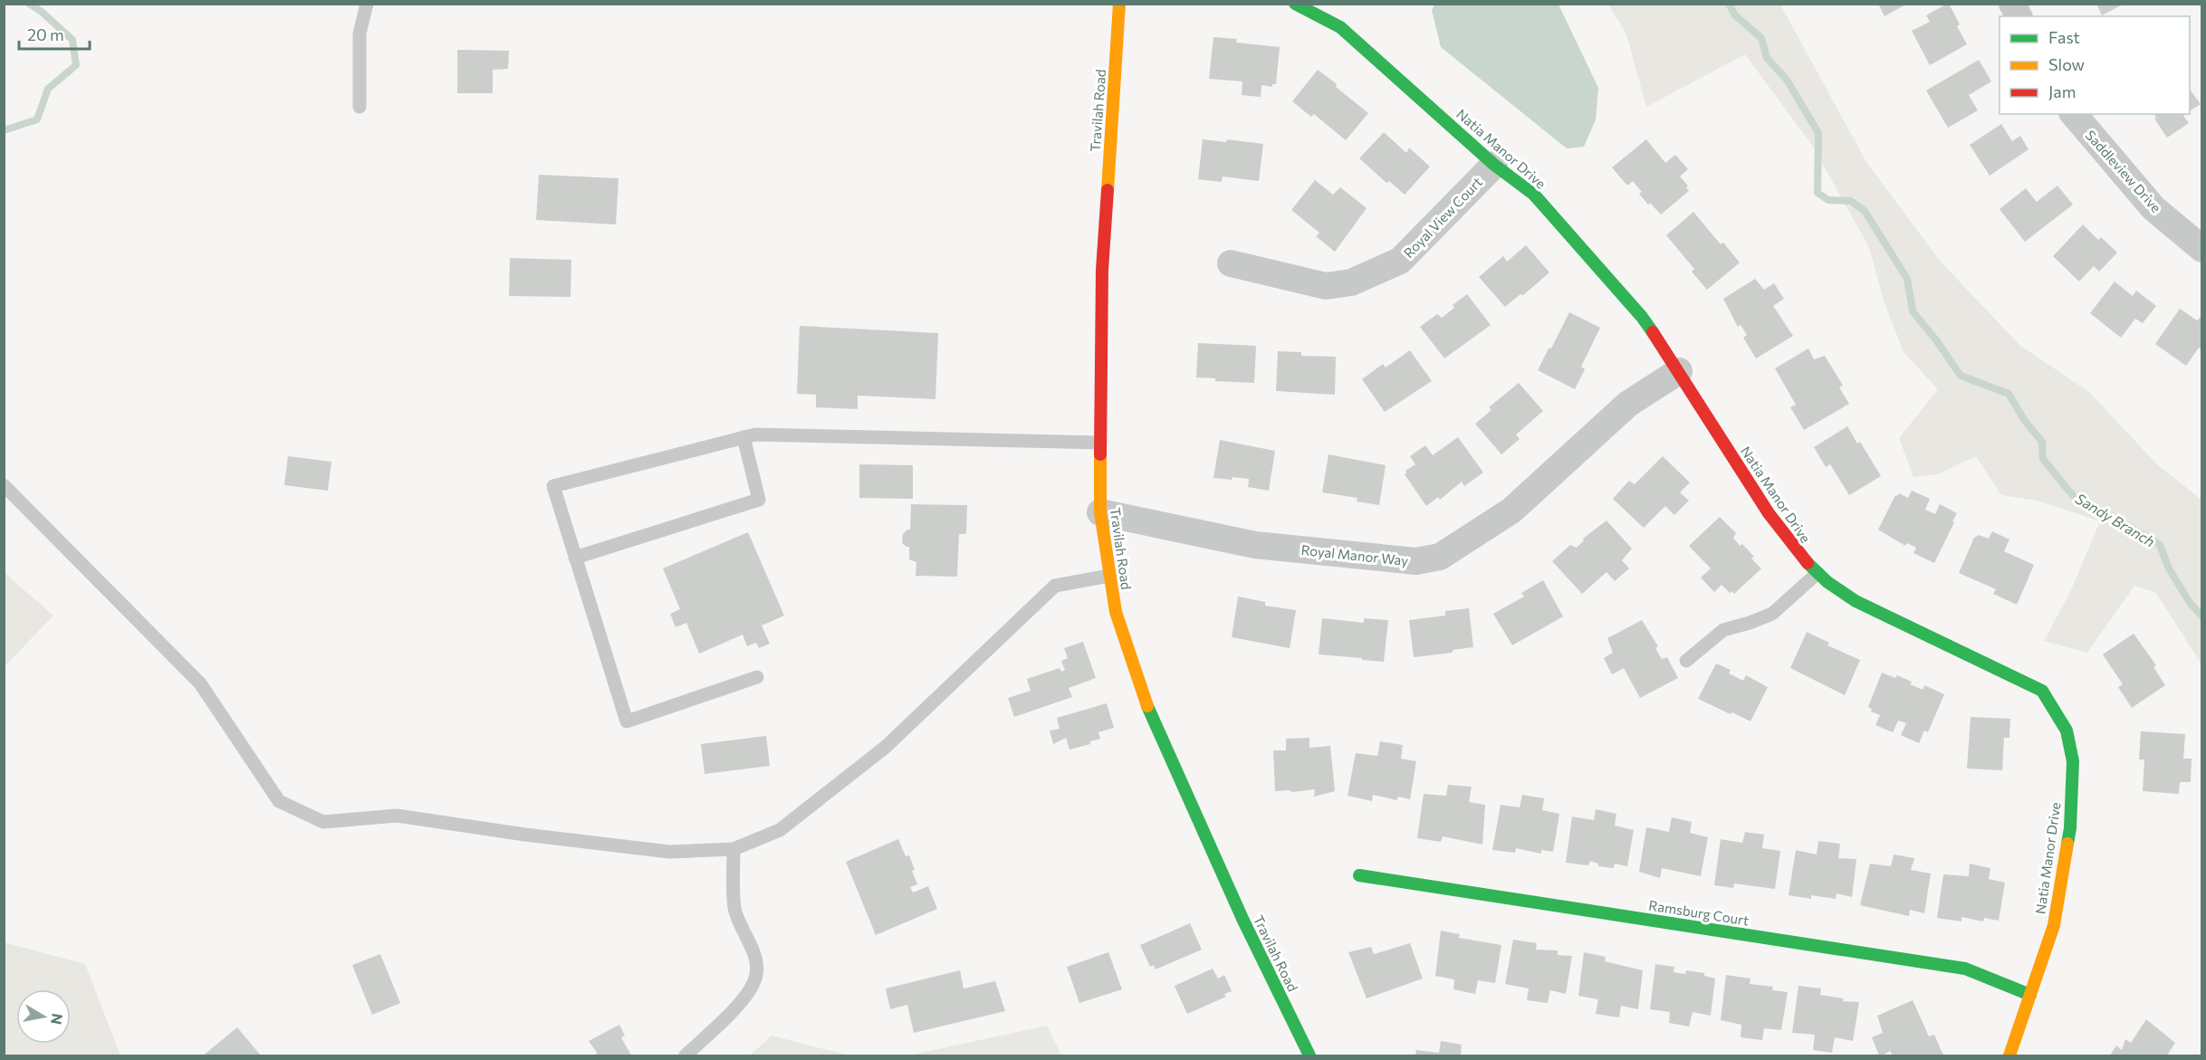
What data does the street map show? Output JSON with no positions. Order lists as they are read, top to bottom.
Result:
{
  "streets": {
    "street": [
      "Travilah Road",
      "Natia Manor Drive",
      "Saddleview Drive",
      "Royal View Court",
      "Royal Manor Way",
      "Ramsburg Court"
    ]
  },
  "crossings": [
    ["Travilah Road", "Royal Manor Way"],
    ["Natia Manor Drive", "Royal View Court"],
    ["Natia Manor Drive", "Royal Manor Way"],
    ["Natia Manor Drive", "Ramsburg Court"]
  ],
  "water": ["Sandy Branch"],
  "legend": ["Fast", "Slow", "Jam"],
  "scale_bar": "20 m",
  "north": "right"
}
